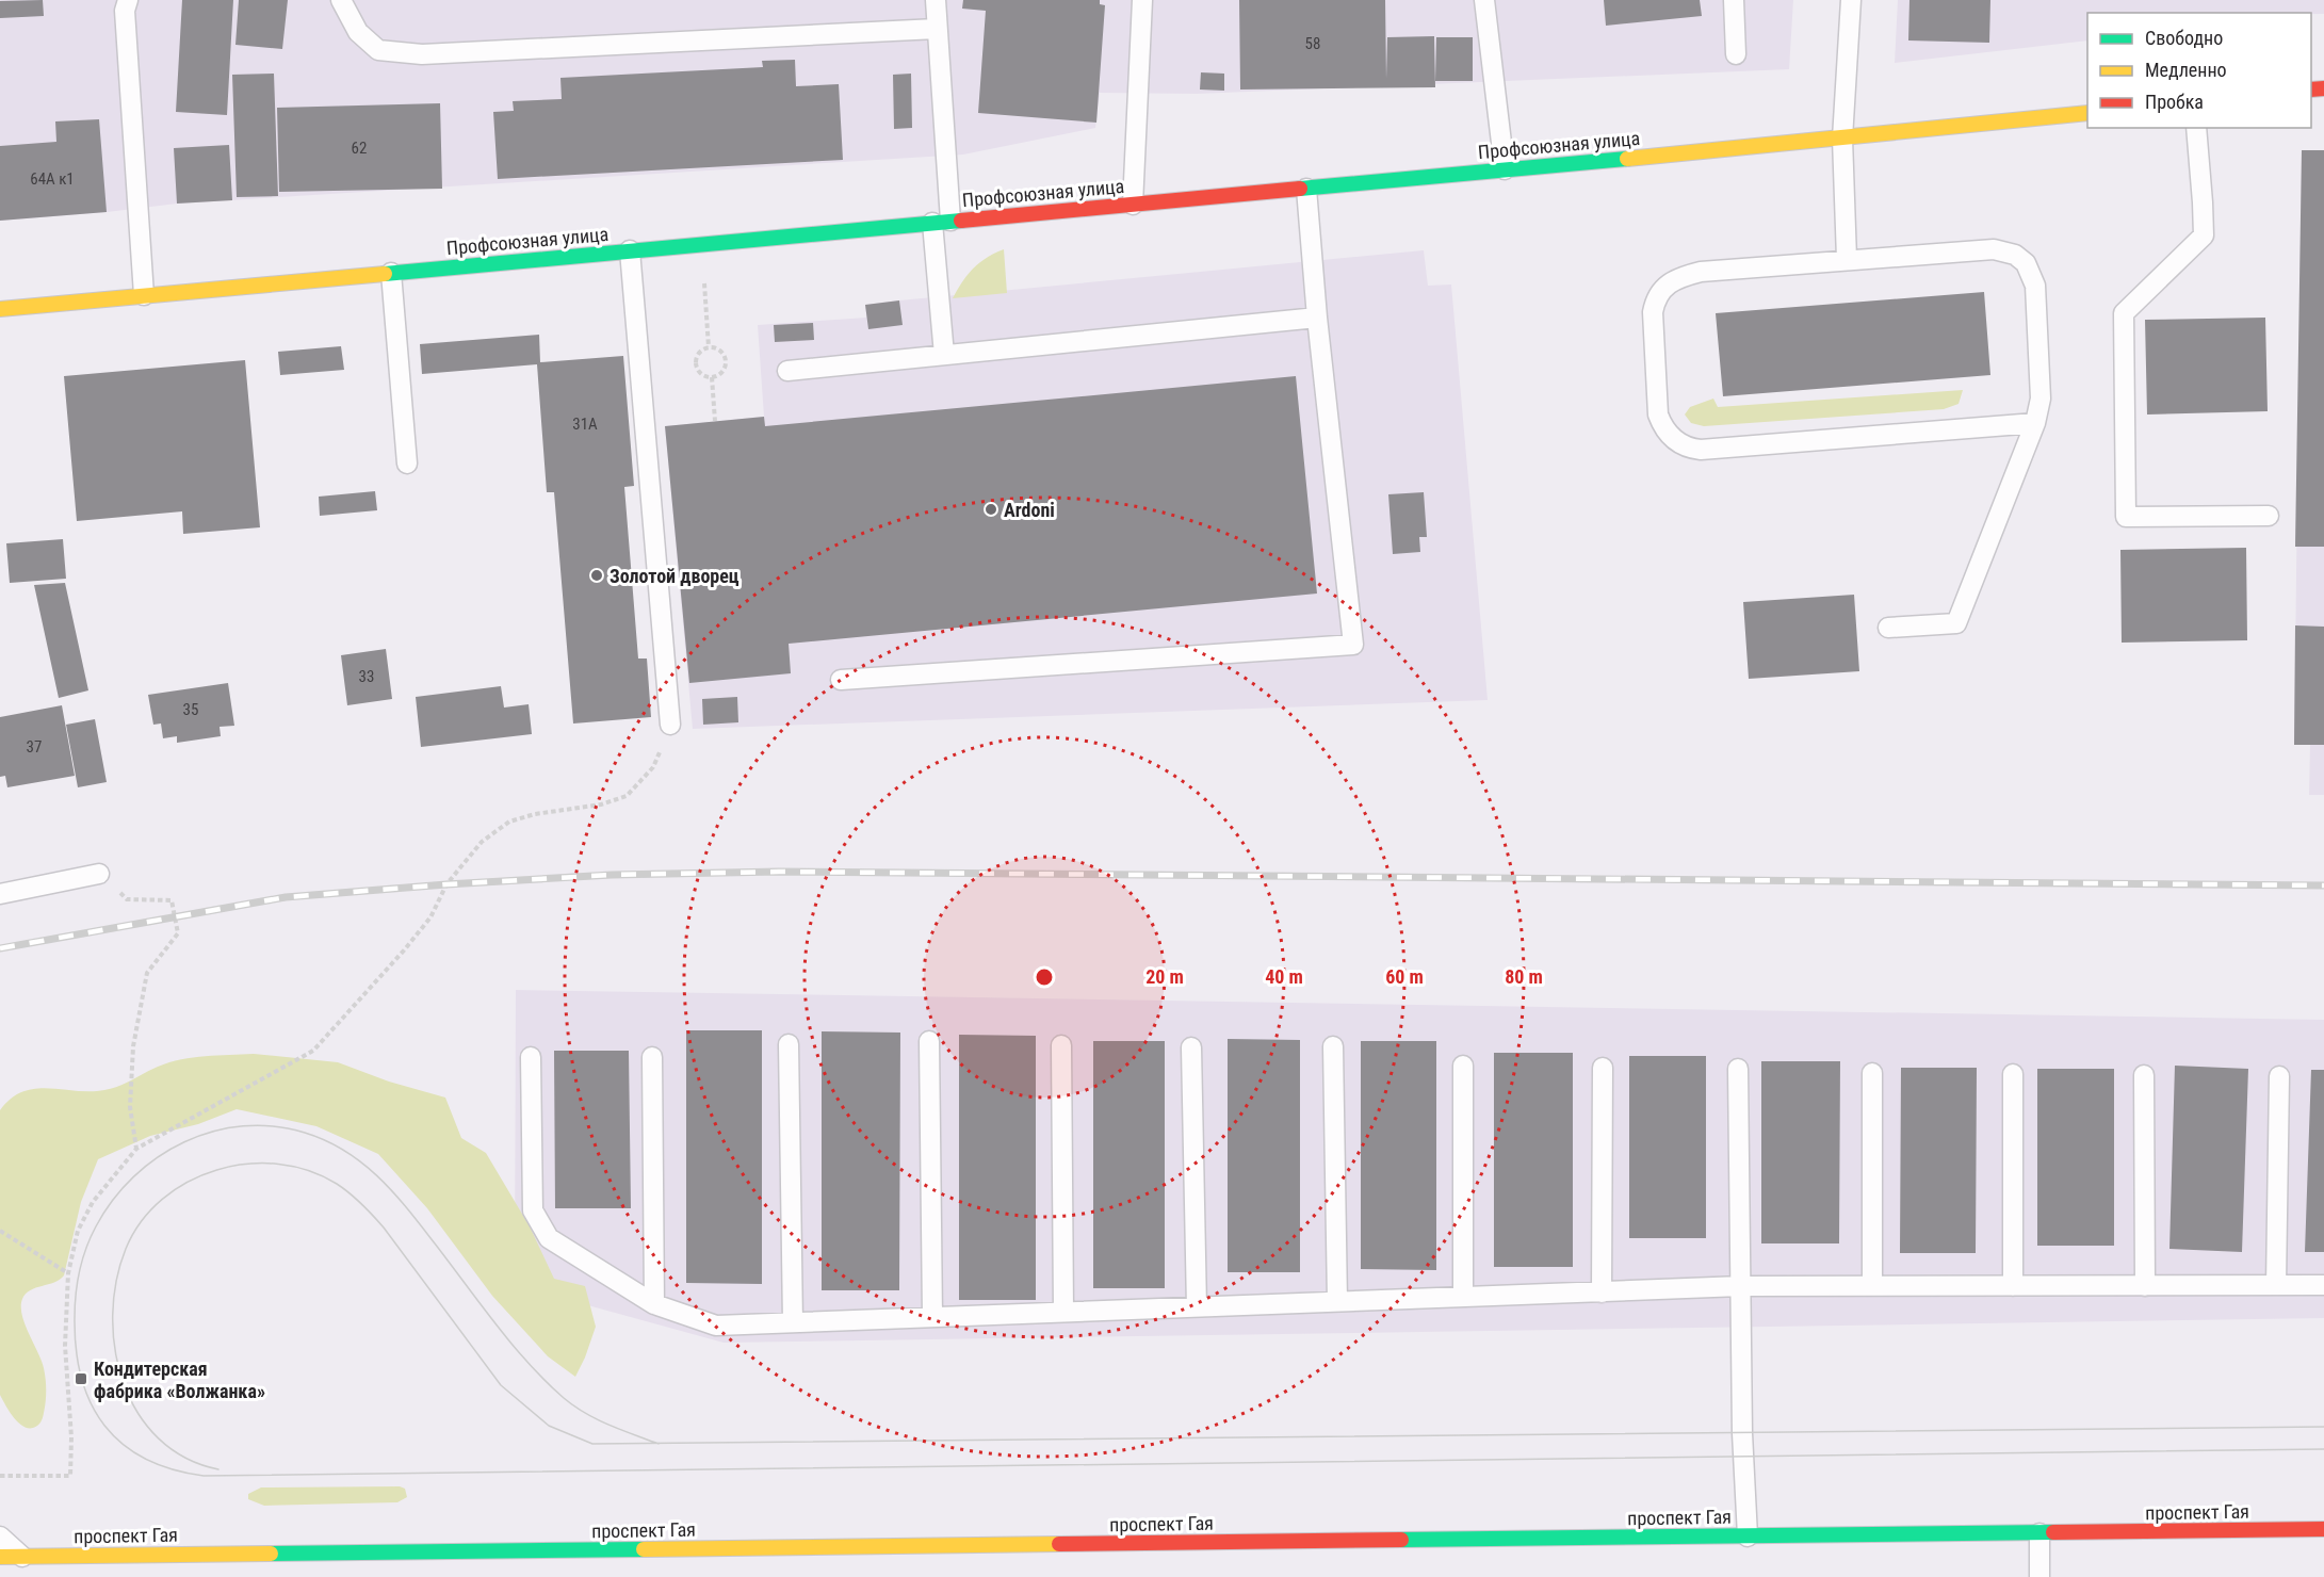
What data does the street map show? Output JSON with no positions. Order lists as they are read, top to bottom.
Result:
{
  "streets": {
    "main road": ["Профсоюзная улица", "проспект Гая"]
  },
  "places": {
    "other": ["Ardoni", "Золотой дворец"],
    "transit": ["Кондитерская фабрика «Волжанка»"]
  },
  "house_numbers": [
    "58",
    "62",
    "64А к1",
    "31А",
    "33",
    "35",
    "37"
  ],
  "legend": ["Свободно", "Медленно", "Пробка"],
  "rings": [
    "20 m",
    "40 m",
    "60 m",
    "80 m"
  ]
}
